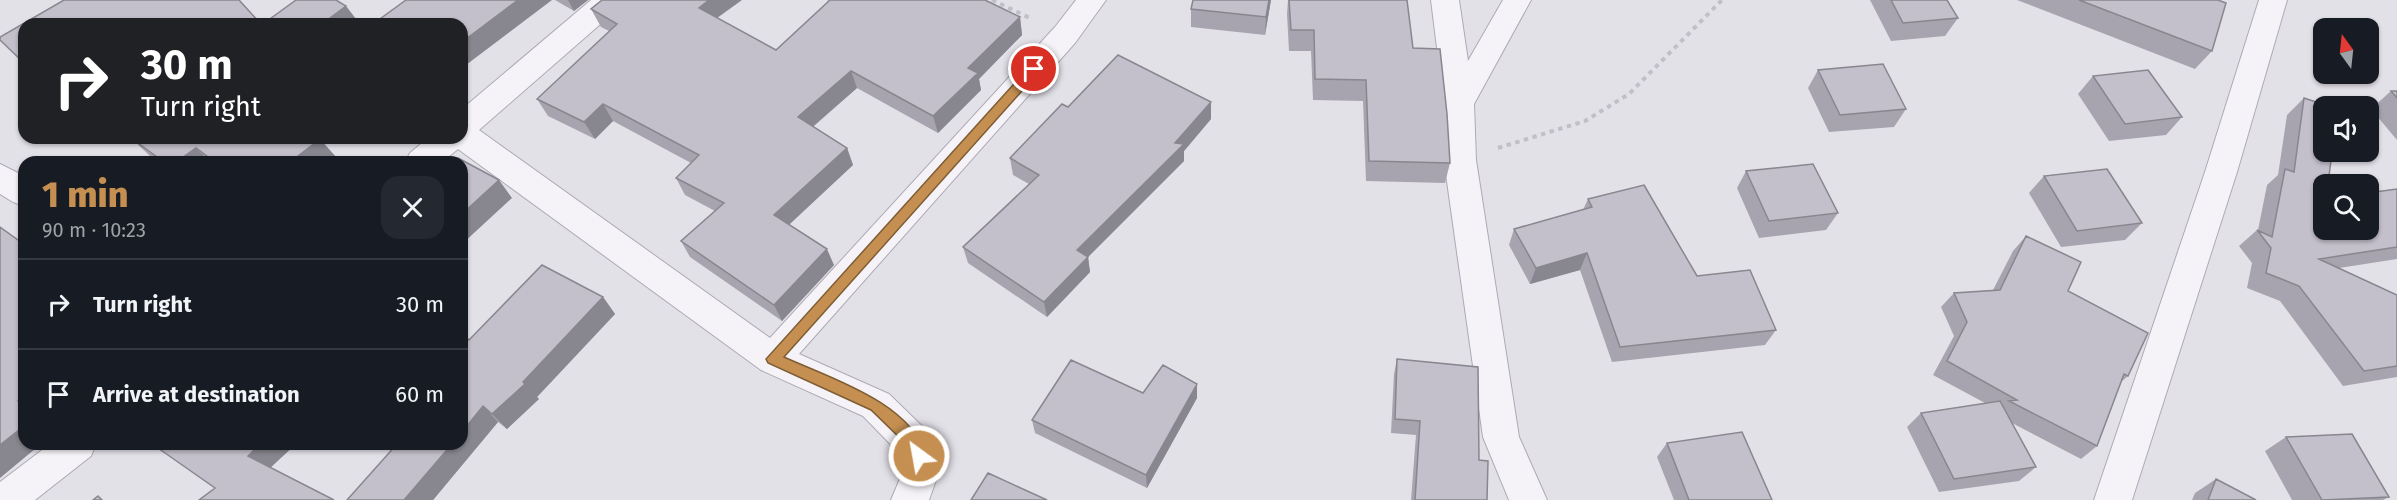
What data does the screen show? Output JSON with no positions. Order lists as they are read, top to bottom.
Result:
{
  "north": "top",
  "page": {
    "turn": ["30 m", "Turn right"],
    "heading": ["1 min", "90 m · 10:23"],
    "list": [
      {
        "name": "Turn right",
        "value": "30 m"
      },
      {
        "name": "Arrive at destination",
        "value": "60 m"
      }
    ]
  }
}
